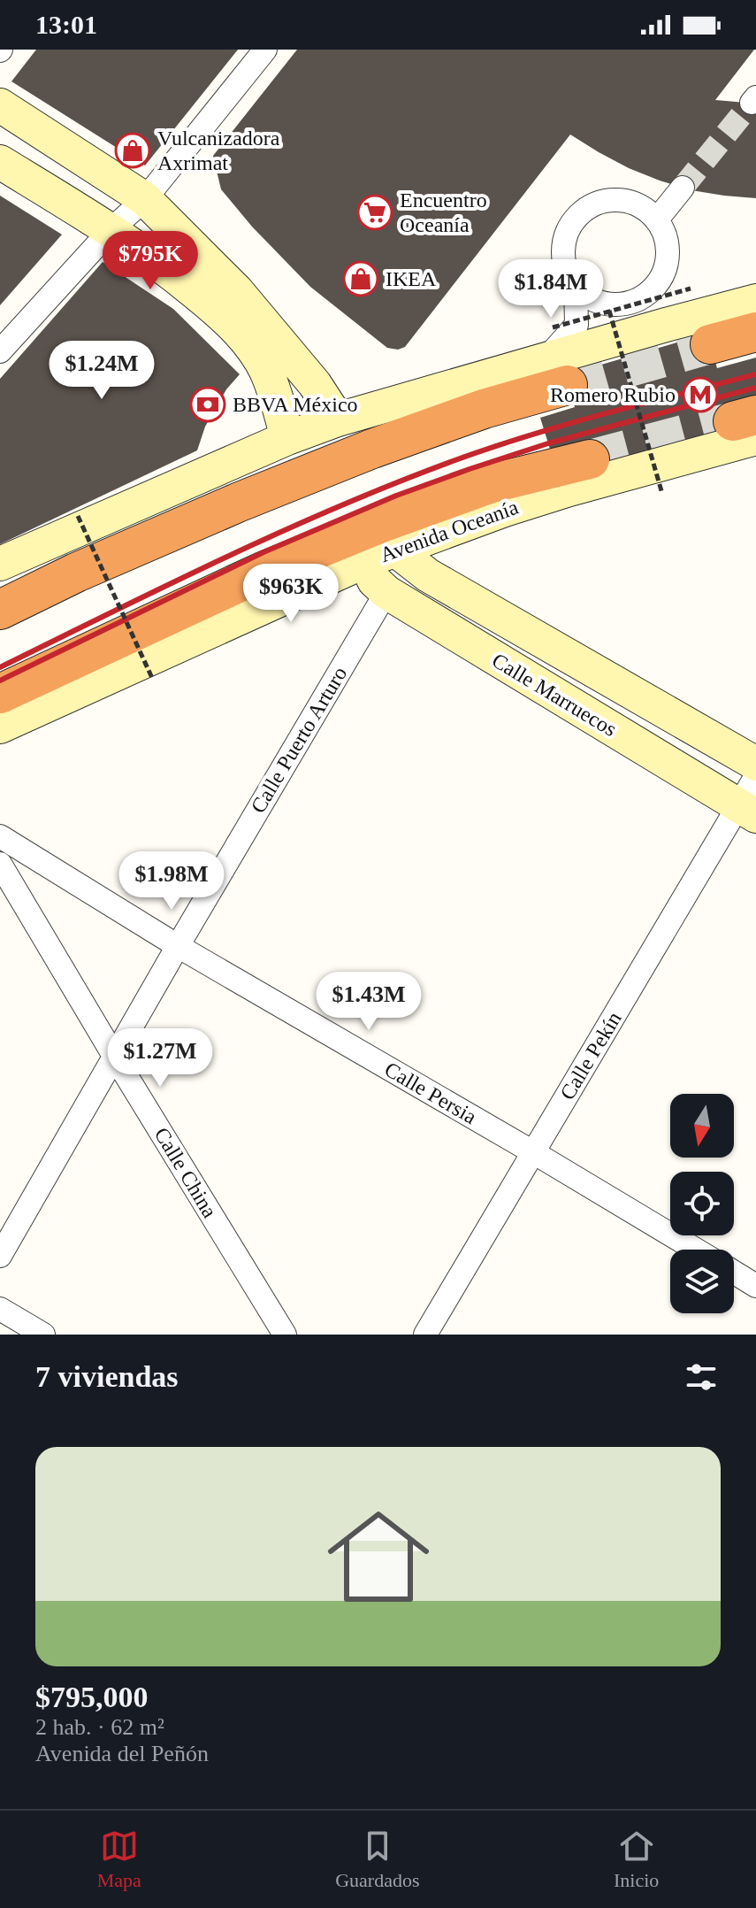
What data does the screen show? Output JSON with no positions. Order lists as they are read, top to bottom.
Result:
{
  "streets": {
    "highway": ["Avenida Oceanía"],
    "street": [
      "Calle Marruecos",
      "Calle Puerto Arturo",
      "Calle Pekín",
      "Calle Persia",
      "Calle China"
    ]
  },
  "crossings": [
    ["Avenida Oceanía", "Calle Marruecos"],
    ["Calle Marruecos", "Calle Puerto Arturo"],
    ["Calle Marruecos", "Calle Pekín"],
    ["Calle Puerto Arturo", "Calle Persia"],
    ["Calle Puerto Arturo", "Calle China"],
    ["Calle Pekín", "Calle Persia"]
  ],
  "places": {
    "shop": ["Vulcanizadora Axrimat", "IKEA"],
    "supermarket": ["Encuentro Oceanía"],
    "metro station": ["Romero Rubio"],
    "bank": ["BBVA México"]
  },
  "north": "bottom",
  "page": {
    "status": "13:01",
    "price": [
      "$795K",
      "$1.84M",
      "$1.24M",
      "$963K",
      "$1.98M",
      "$1.43M",
      "$1.27M"
    ],
    "heading": "7 viviendas",
    "list": [
      {
        "name": "$795,000",
        "note": "2 hab. · 62 m² · Avenida del Peñón"
      }
    ],
    "tabs": ["Mapa", "Guardados", "Inicio"]
  }
}
